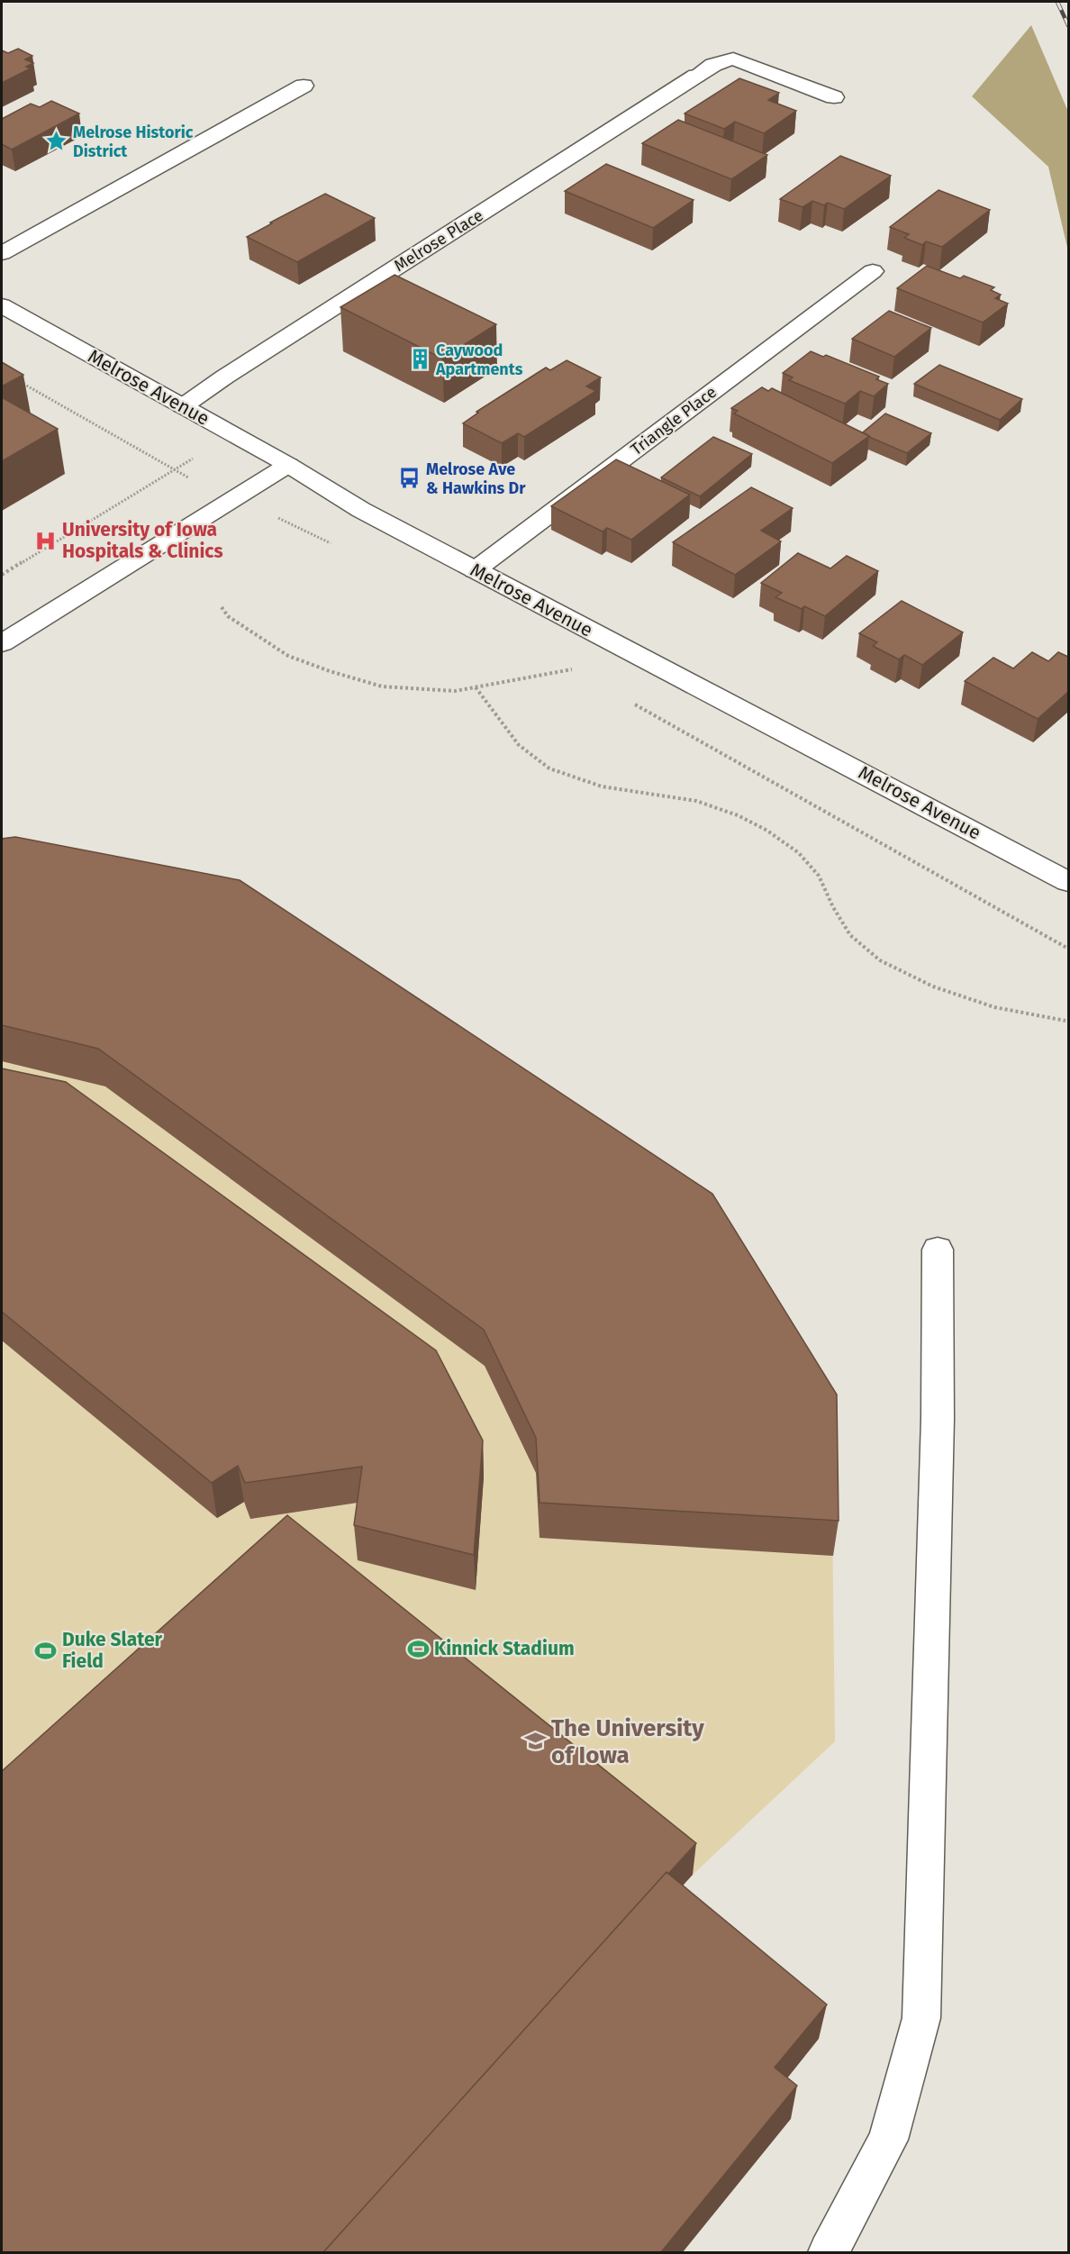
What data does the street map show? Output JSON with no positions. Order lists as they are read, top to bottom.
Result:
{
  "streets": {
    "street": ["Melrose Place", "Melrose Avenue", "Triangle Place"]
  },
  "crossings": [
    ["Melrose Place", "Melrose Avenue"],
    ["Melrose Avenue", "Triangle Place"]
  ],
  "places": {
    "place": ["Melrose Historic District"],
    "building": ["Caywood Apartments"],
    "bus stop": ["Melrose Ave & Hawkins Dr"],
    "hospital": ["University of Iowa Hospitals & Clinics"],
    "sports": ["Kinnick Stadium", "Duke Slater Field"],
    "school or university": ["The University of Iowa"]
  }
}
